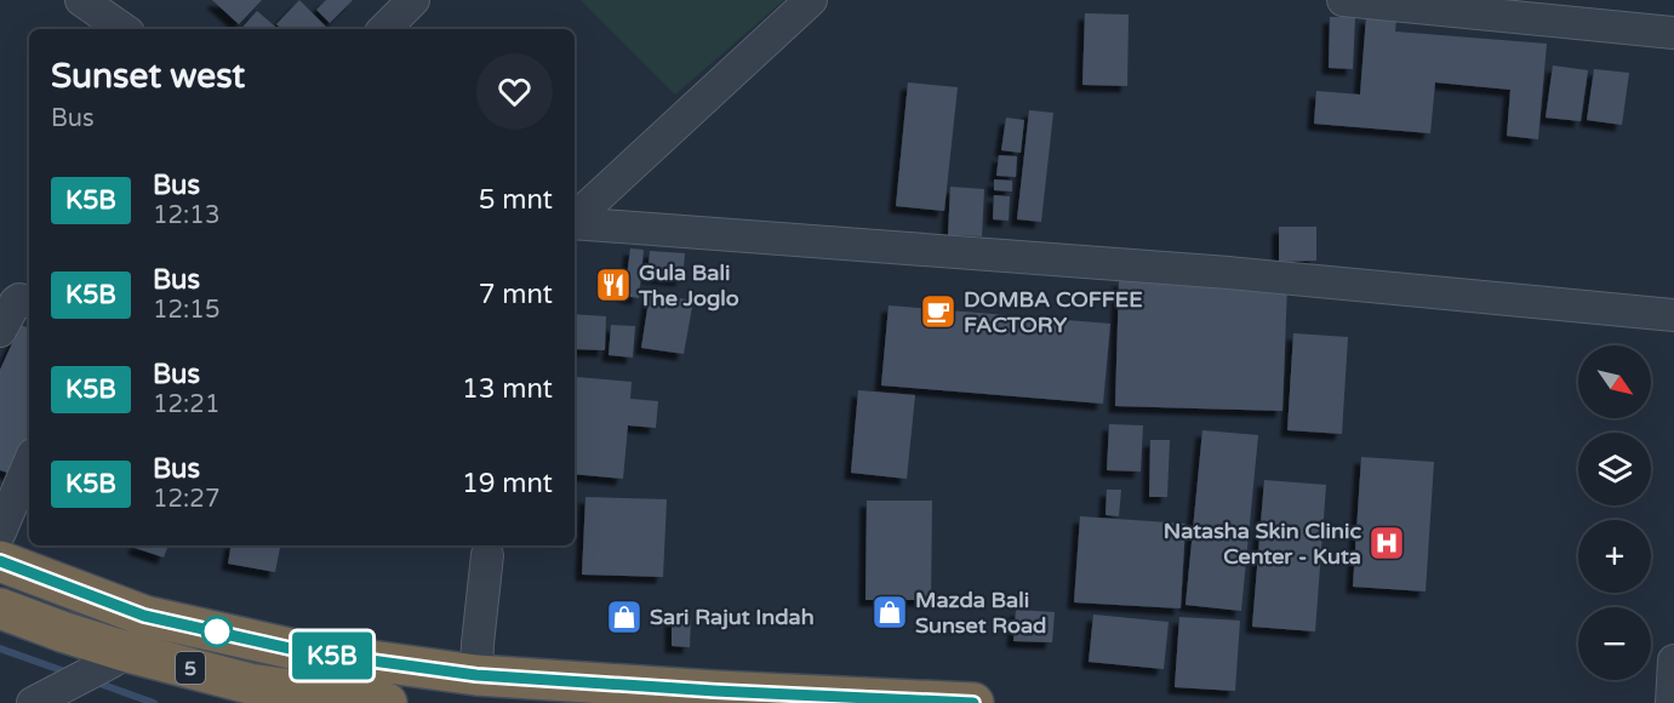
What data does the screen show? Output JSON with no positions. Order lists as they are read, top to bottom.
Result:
{
  "streets": {
    "highway": ["5"]
  },
  "places": {
    "restaurant": ["Gula Bali The Joglo"],
    "cafe": ["DOMBA COFFEE FACTORY"],
    "hospital": ["Natasha Skin Clinic Center - Kuta"],
    "shop": ["Mazda Bali Sunset Road", "Sari Rajut Indah"]
  },
  "lines": ["bus line K5B"],
  "north": "bottom right",
  "page": {
    "on_map": "K5B",
    "heading": ["Sunset west", "Bus"],
    "list": [
      {
        "mark": "K5B",
        "name": "Bus",
        "note": "12:13",
        "value": "5 mnt"
      },
      {
        "mark": "K5B",
        "name": "Bus",
        "note": "12:15",
        "value": "7 mnt"
      },
      {
        "mark": "K5B",
        "name": "Bus",
        "note": "12:21",
        "value": "13 mnt"
      },
      {
        "mark": "K5B",
        "name": "Bus",
        "note": "12:27",
        "value": "19 mnt"
      }
    ],
    "map_buttons": ["+", "−"]
  }
}
